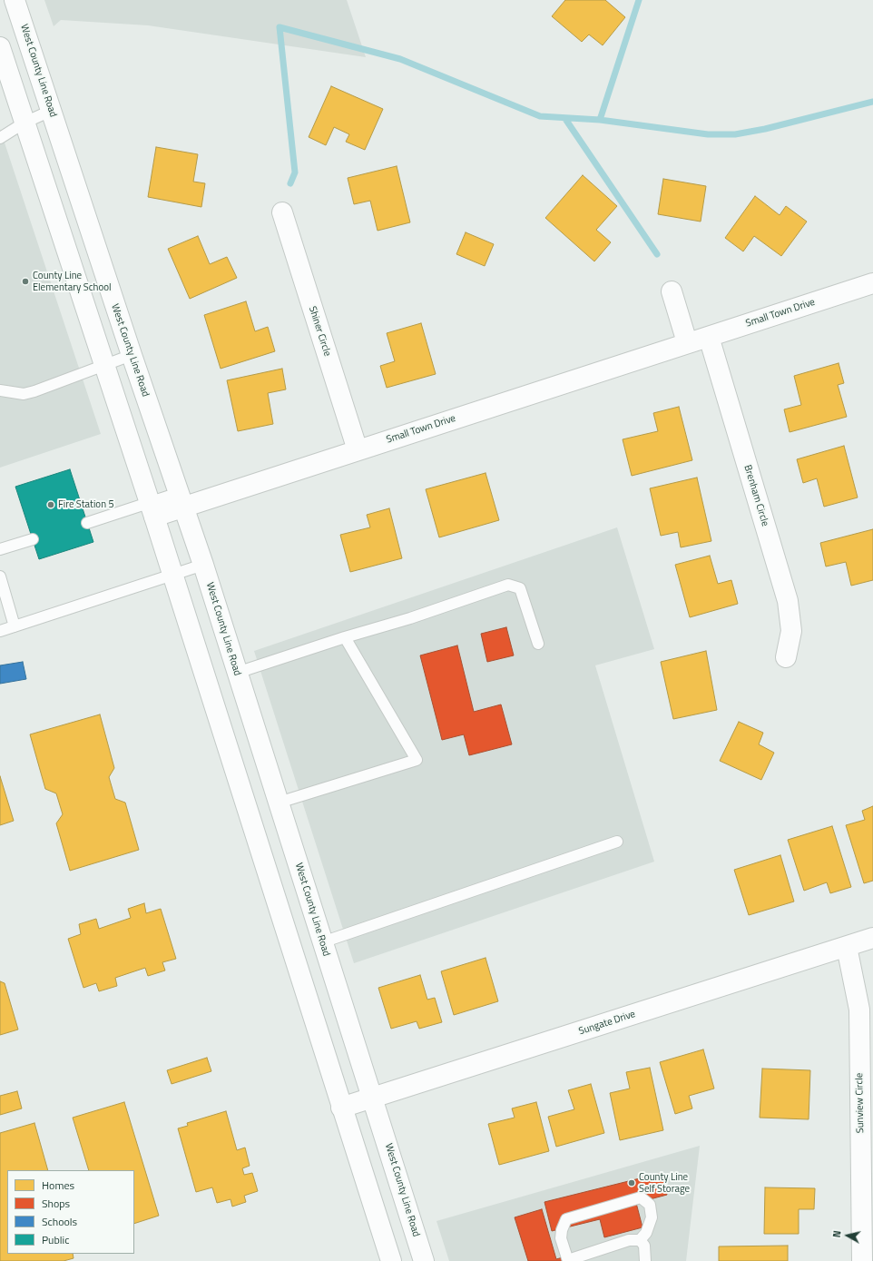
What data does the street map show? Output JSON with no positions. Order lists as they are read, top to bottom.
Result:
{
  "streets": {
    "main road": [
      "West County Line Road",
      "Small Town Drive",
      "Shiner Circle",
      "Brenham Circle",
      "Sungate Drive",
      "Sunview Circle"
    ]
  },
  "crossings": [
    ["West County Line Road", "Small Town Drive"],
    ["West County Line Road", "Sungate Drive"],
    ["Small Town Drive", "Shiner Circle"],
    ["Small Town Drive", "Brenham Circle"],
    ["Sungate Drive", "Sunview Circle"]
  ],
  "places": ["County Line Elementary School", "Fire Station 5", "County Line Self Storage"],
  "legend": [
    "Homes",
    "Shops",
    "Schools",
    "Public"
  ],
  "north": "left"
}
